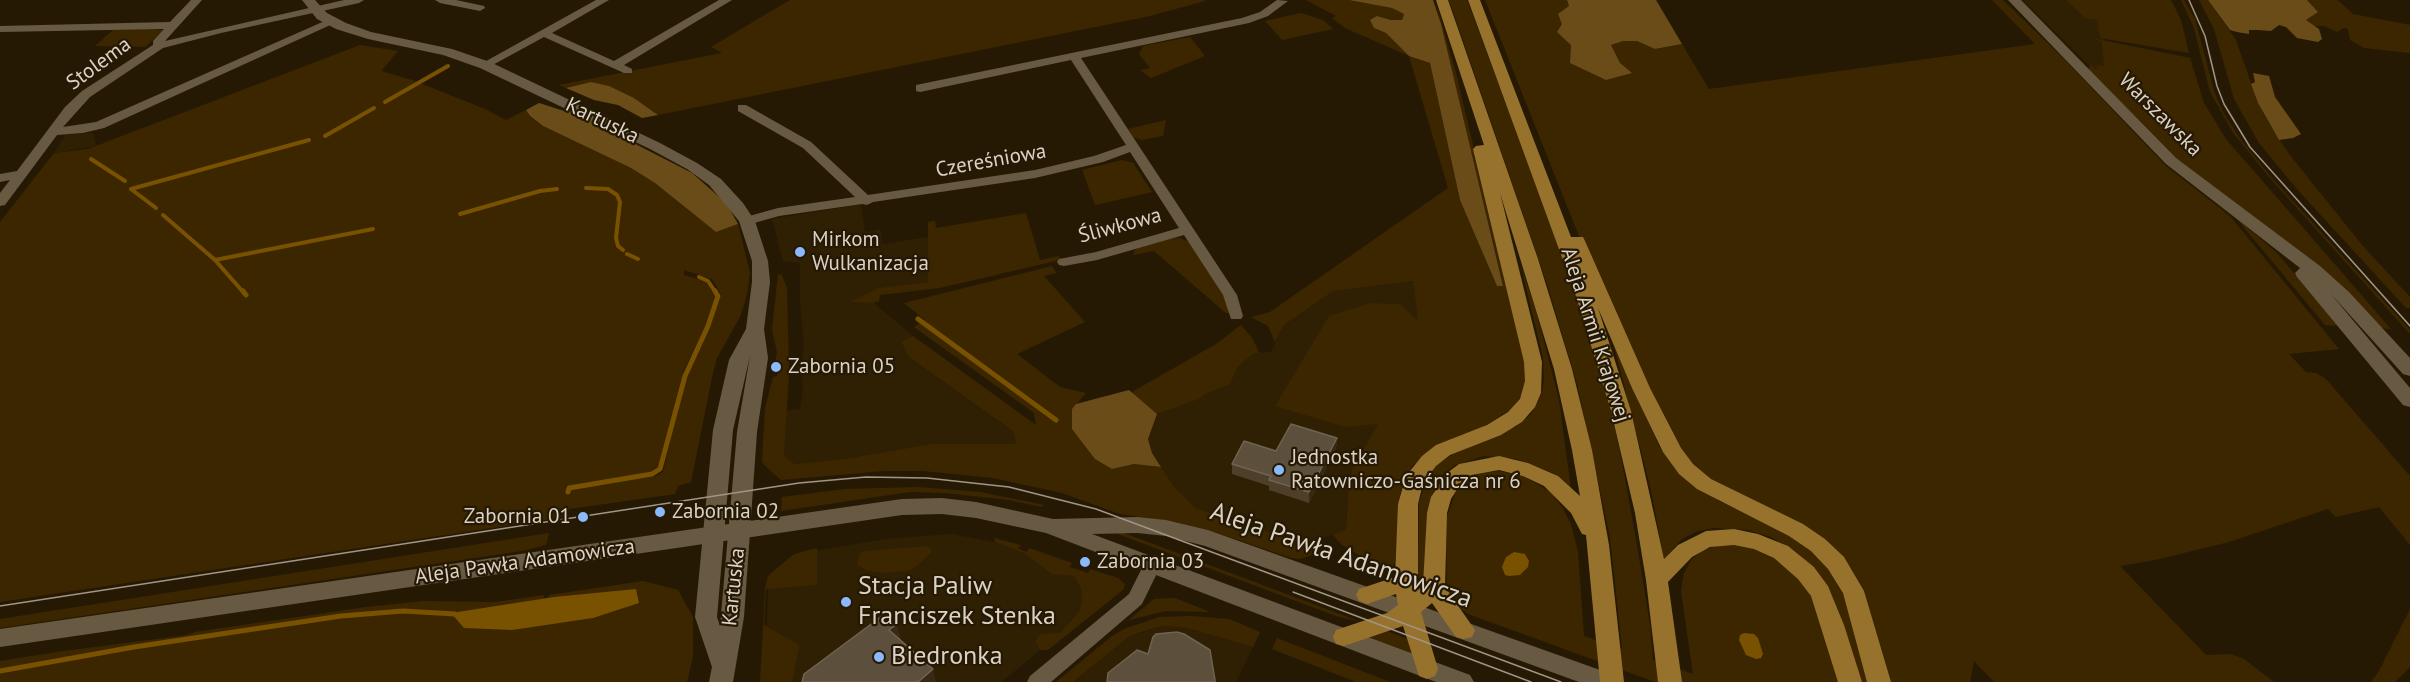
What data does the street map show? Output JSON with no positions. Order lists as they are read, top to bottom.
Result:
{
  "streets": {
    "main road": ["Aleja Armii Krajowej"],
    "street": [
      "Stolema",
      "Warszawska",
      "Kartuska",
      "Czereśniowa",
      "Śliwkowa",
      "Aleja Pawła Adamowicza"
    ]
  },
  "crossings": [
    ["Stolema", "Kartuska"],
    ["Kartuska", "Czereśniowa"],
    ["Kartuska", "Aleja Pawła Adamowicza"],
    ["Czereśniowa", "Śliwkowa"]
  ],
  "places": [
    "Mirkom Wulkanizacja",
    "Zabornia 05",
    "Jednostka Ratowniczo-Gaśnicza nr 6",
    "Zabornia 02",
    "Zabornia 01",
    "Zabornia 03",
    "Stacja Paliw Franciszek Stenka",
    "Biedronka"
  ]
}
